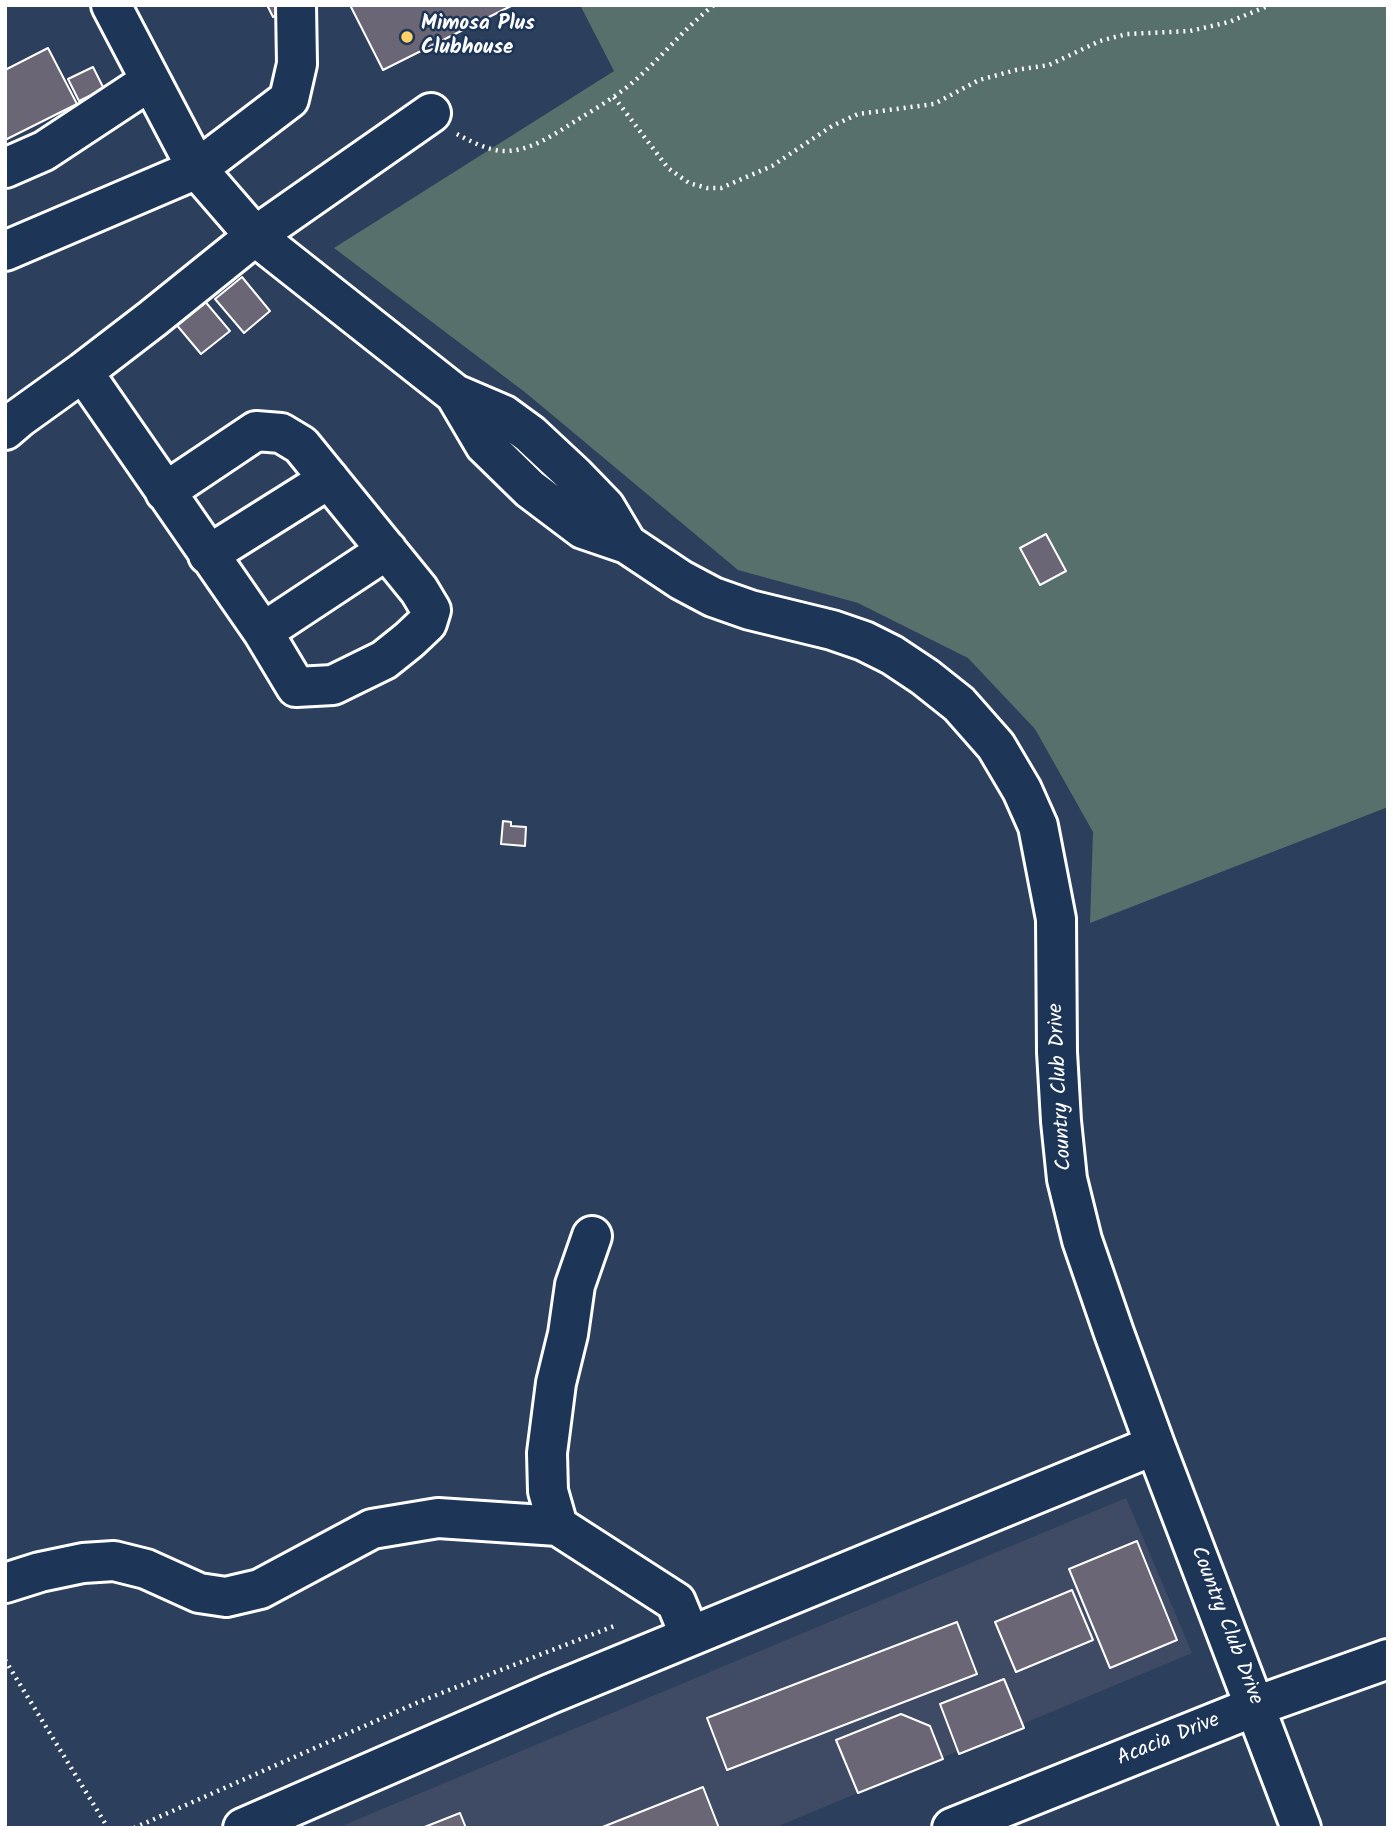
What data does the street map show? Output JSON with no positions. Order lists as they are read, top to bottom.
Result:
{
  "streets": {
    "street": ["Country Club Drive", "Acacia Drive"]
  },
  "crossings": [
    ["Country Club Drive", "Acacia Drive"]
  ],
  "places": ["Mimosa Plus Clubhouse"]
}
